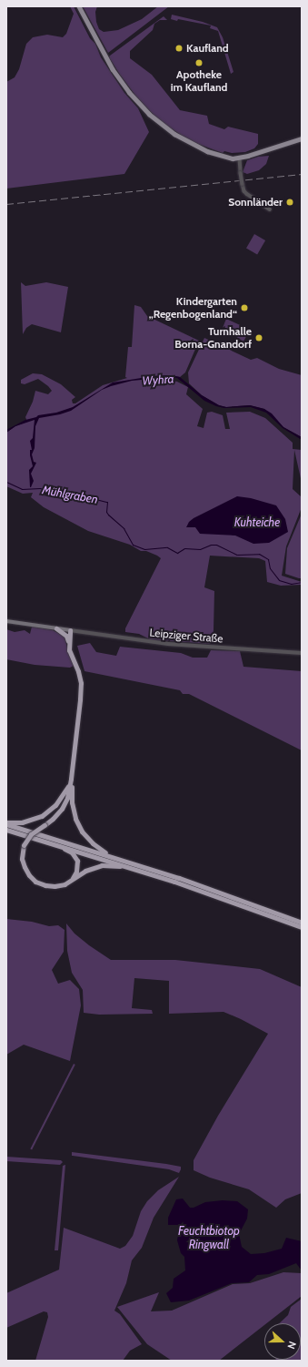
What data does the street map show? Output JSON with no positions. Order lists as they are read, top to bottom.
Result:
{
  "streets": {
    "street": ["Leipziger Straße"]
  },
  "water": [
    "Wyhra",
    "Mühlgraben",
    "Kuhteiche",
    "Feuchtbiotop Ringwall"
  ],
  "places": [
    "Kaufland",
    "Apotheke im Kaufland",
    "Sonnländer",
    "Kindergarten „Regenbogenland“",
    "Turnhalle Borna-Gnandorf"
  ],
  "north": "right"
}
